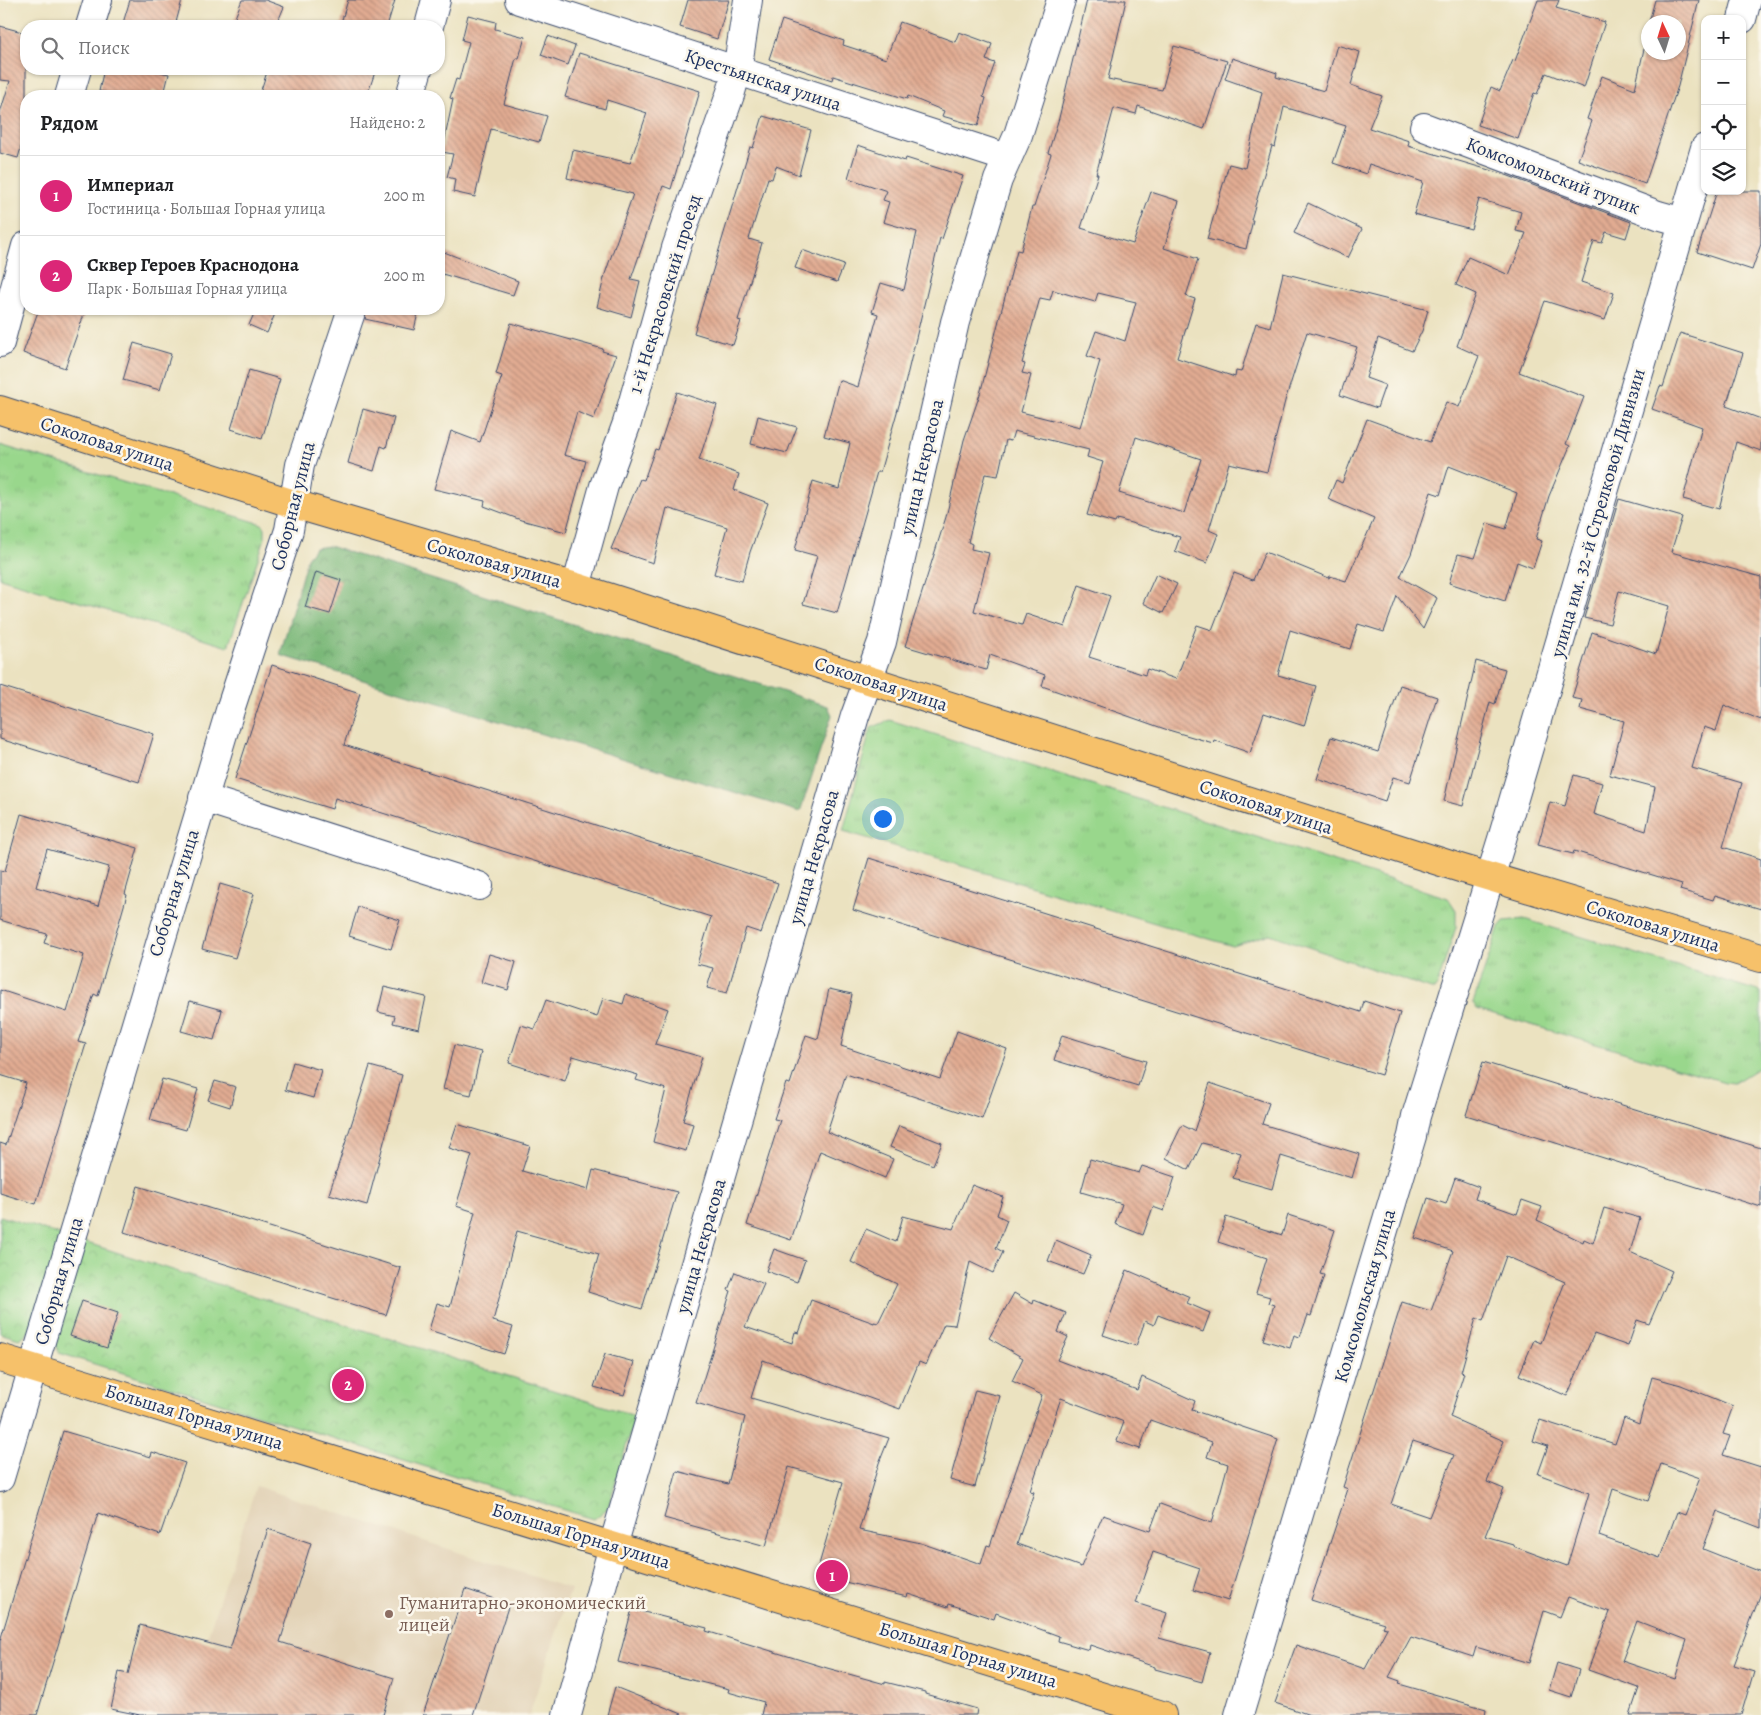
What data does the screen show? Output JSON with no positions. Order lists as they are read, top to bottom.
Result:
{
  "streets": {
    "main road": ["Соколовая улица", "Большая Горная улица"],
    "street": [
      "Крестьянская улица",
      "Комсомольский тупик",
      "1-й Некрасовский проезд",
      "улица Некрасова",
      "Соборная улица",
      "улица им. 32-й Стрелковой Дивизии",
      "Комсомольская улица"
    ]
  },
  "crossings": [
    ["Крестьянская улица", "1-й Некрасовский проезд"],
    ["Крестьянская улица", "улица Некрасова"],
    ["Комсомольский тупик", "улица им. 32-й Стрелковой Дивизии"],
    ["1-й Некрасовский проезд", "Соколовая улица"],
    ["Соколовая улица", "улица Некрасова"],
    ["Соколовая улица", "Соборная улица"],
    ["Соколовая улица", "улица им. 32-й Стрелковой Дивизии"],
    ["Соколовая улица", "Комсомольская улица"],
    ["улица Некрасова", "Большая Горная улица"],
    ["Соборная улица", "Большая Горная улица"],
    ["улица им. 32-й Стрелковой Дивизии", "Комсомольская улица"]
  ],
  "places": ["Гуманитарно-экономический лицей"],
  "north": "top",
  "page": {
    "map_buttons": ["+", "−"],
    "search": "Поиск",
    "heading": ["Рядом", "Найдено: 2"],
    "list": [
      {
        "mark": "1",
        "name": "Империал",
        "note": "Гостиница · Большая Горная улица",
        "value": "200 m"
      },
      {
        "mark": "2",
        "name": "Сквер Героев Краснодона",
        "note": "Парк · Большая Горная улица",
        "value": "200 m"
      }
    ],
    "pins": ["2", "1"]
  }
}
